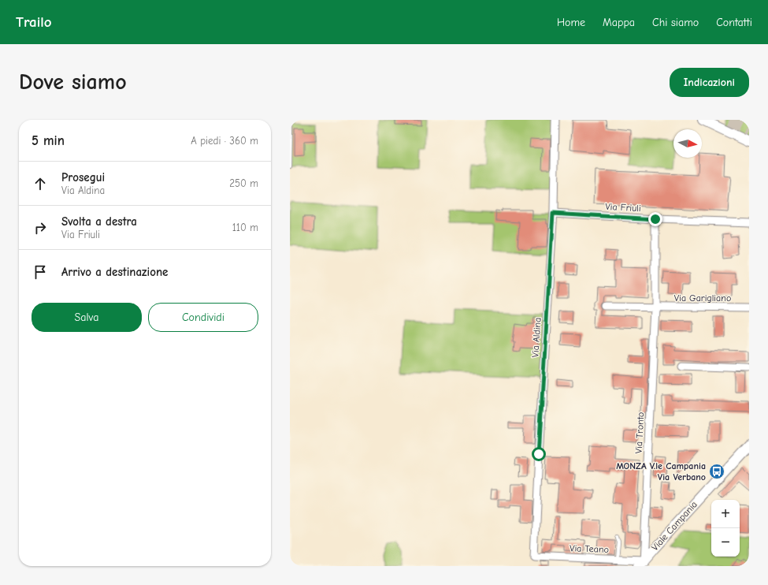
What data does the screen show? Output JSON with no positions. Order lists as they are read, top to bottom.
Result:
{
  "streets": {
    "street": [
      "Via Friuli",
      "Via Garigliano",
      "Via Aldina",
      "Via Tronto",
      "Viale Campania",
      "Via Teano"
    ]
  },
  "crossings": [
    ["Via Friuli", "Via Aldina"],
    ["Via Friuli", "Via Tronto"],
    ["Via Garigliano", "Via Tronto"],
    ["Via Aldina", "Via Teano"],
    ["Via Tronto", "Viale Campania"],
    ["Via Tronto", "Via Teano"],
    ["Viale Campania", "Via Teano"]
  ],
  "places": {
    "bus stop": ["MONZA V.le Campania Via Verbano"]
  },
  "north": "right",
  "page": {
    "header": "Trailo",
    "nav": [
      "Home",
      "Mappa",
      "Chi siamo",
      "Contatti"
    ],
    "buttons": [
      "Indicazioni",
      ["Salva", "Condividi"]
    ],
    "title": "Dove siamo",
    "heading": ["5 min", "A piedi · 360 m"],
    "list": [
      ["Prosegui", "Via Aldina", "250 m"],
      ["Svolta a destra", "Via Friuli", "110 m"],
      "Arrivo a destinazione"
    ],
    "map_buttons": ["+", "−"]
  }
}
